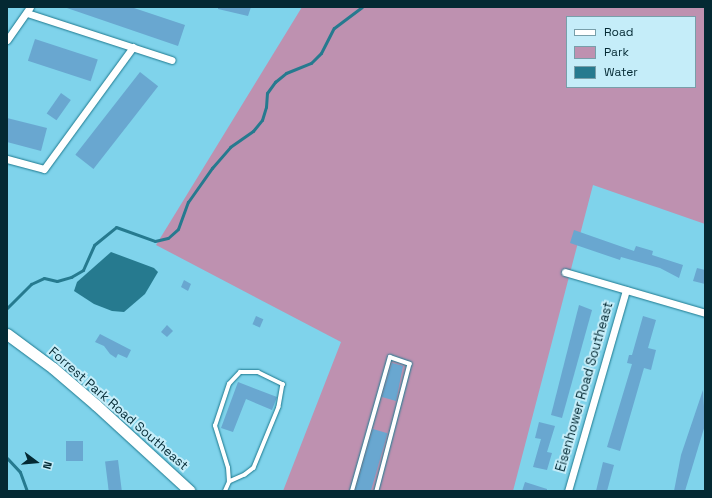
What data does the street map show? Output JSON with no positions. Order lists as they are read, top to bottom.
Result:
{
  "streets": {
    "street": ["Eisenhower Road Southeast", "Forrest Park Road Southeast"]
  },
  "legend": ["Road", "Park", "Water"],
  "north": "right"
}
